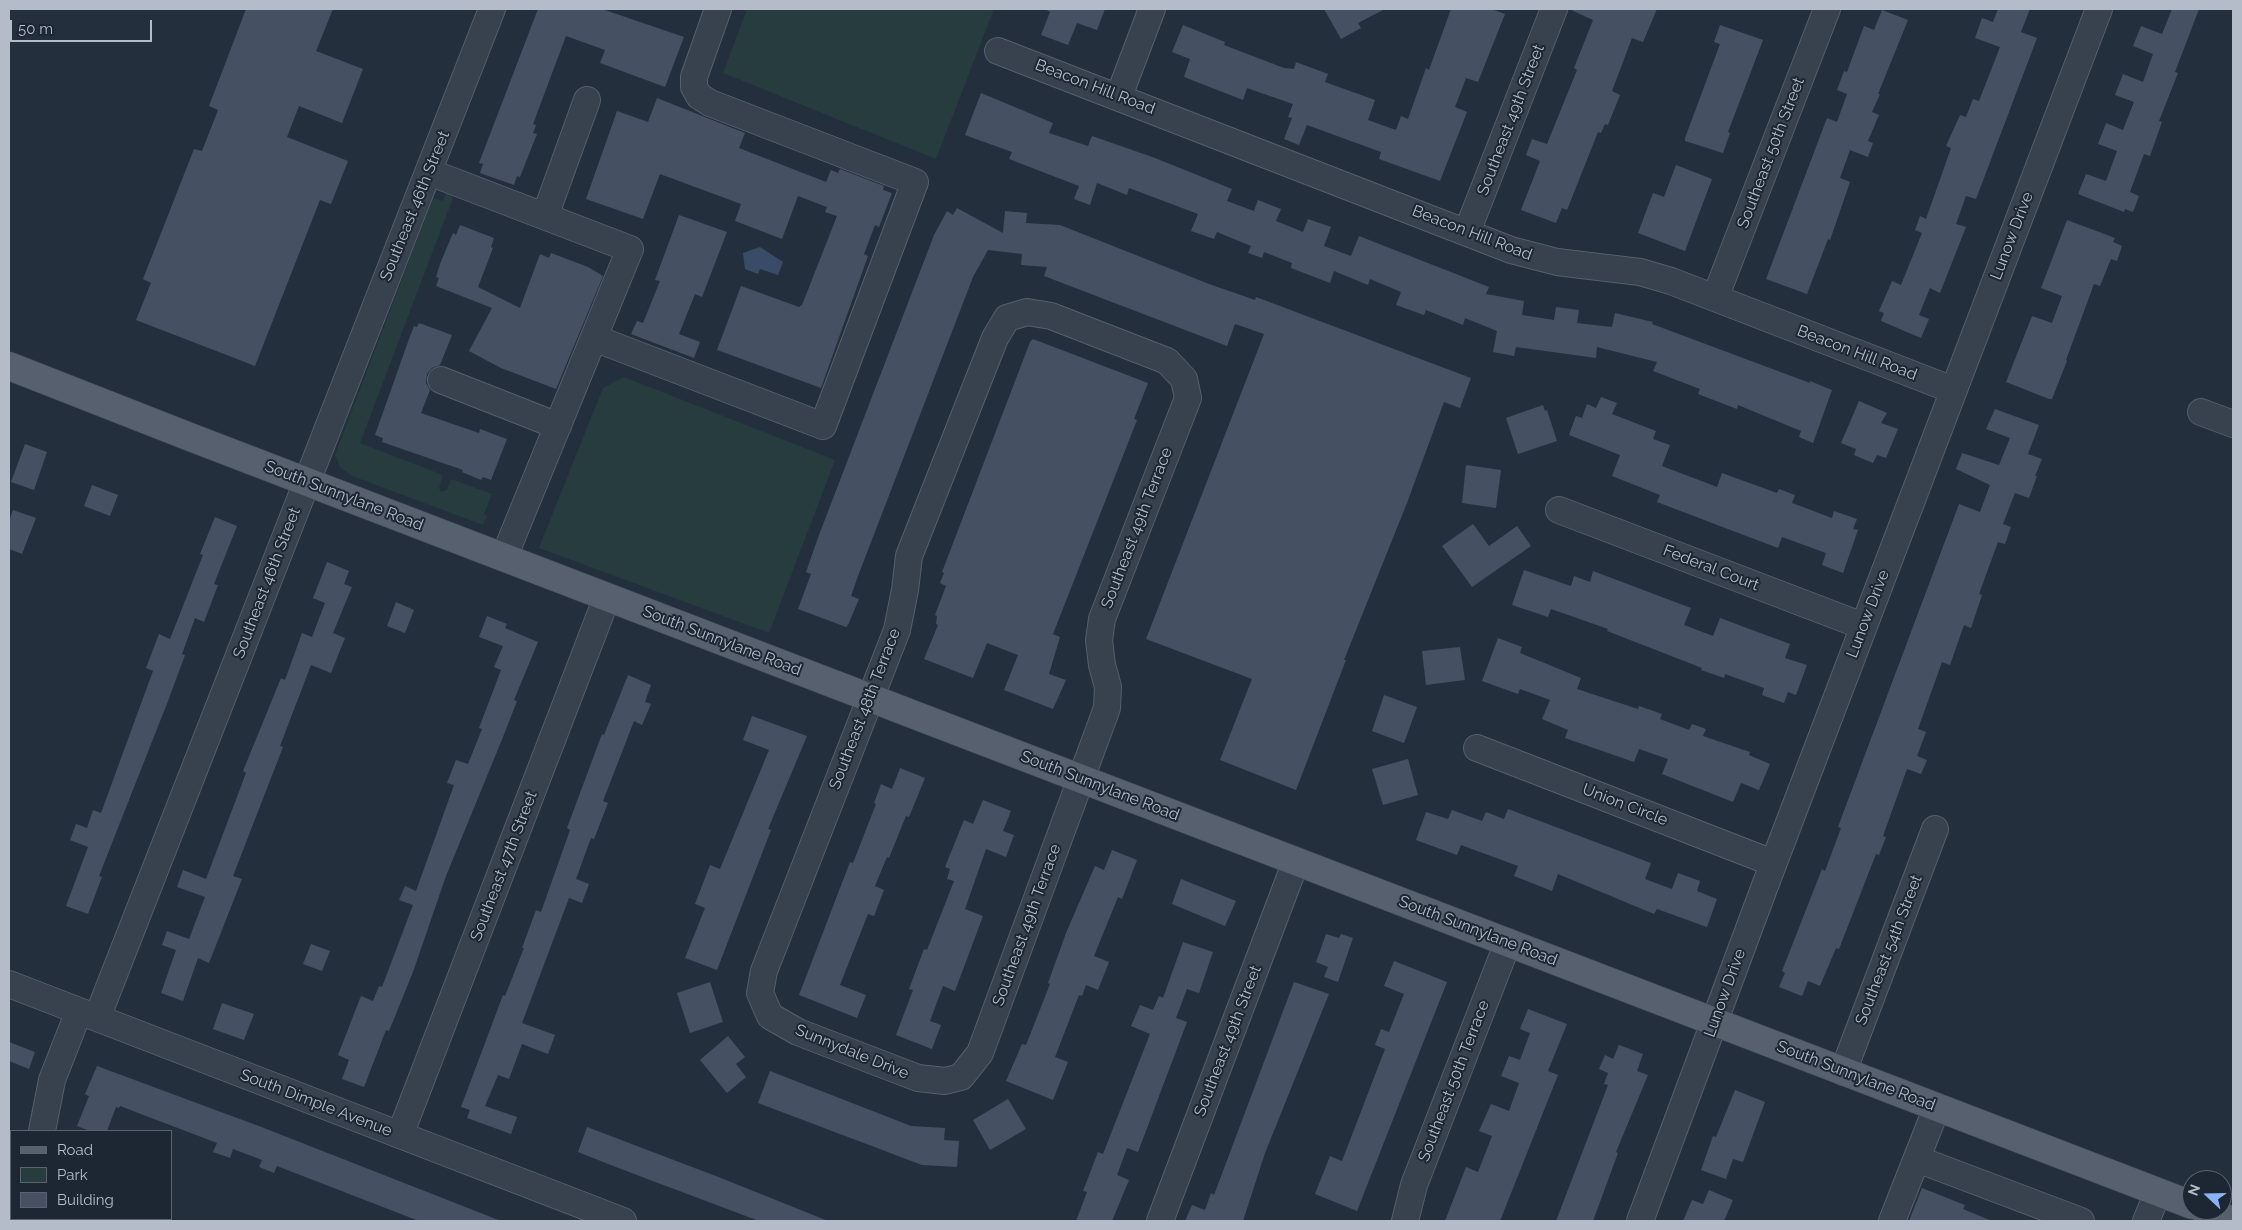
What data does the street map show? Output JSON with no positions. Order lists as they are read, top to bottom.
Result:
{
  "streets": {
    "main road": ["South Sunnylane Road"],
    "street": [
      "Beacon Hill Road",
      "Southeast 49th Street",
      "Southeast 50th Street",
      "Southeast 46th Street",
      "Lunow Drive",
      "Southeast 49th Terrace",
      "Federal Court",
      "Southeast 48th Terrace",
      "Union Circle",
      "Southeast 47th Street",
      "Southeast 54th Street",
      "Sunnydale Drive",
      "Southeast 50th Terrace",
      "South Dimple Avenue"
    ]
  },
  "crossings": [
    ["Beacon Hill Road", "Southeast 49th Street"],
    ["Beacon Hill Road", "Southeast 50th Street"],
    ["Beacon Hill Road", "Lunow Drive"],
    ["Southeast 49th Street", "South Sunnylane Road"],
    ["Southeast 46th Street", "South Sunnylane Road"],
    ["Southeast 46th Street", "South Dimple Avenue"],
    ["Lunow Drive", "South Sunnylane Road"],
    ["Lunow Drive", "Federal Court"],
    ["Lunow Drive", "Union Circle"],
    ["South Sunnylane Road", "Southeast 49th Terrace"],
    ["South Sunnylane Road", "Southeast 48th Terrace"],
    ["South Sunnylane Road", "Southeast 47th Street"],
    ["South Sunnylane Road", "Southeast 54th Street"],
    ["South Sunnylane Road", "Southeast 50th Terrace"],
    ["Southeast 49th Terrace", "Southeast 48th Terrace"],
    ["Southeast 49th Terrace", "Sunnydale Drive"],
    ["Southeast 48th Terrace", "Sunnydale Drive"],
    ["Southeast 47th Street", "South Dimple Avenue"]
  ],
  "legend": ["Road", "Park", "Building"],
  "scale_bar": "50 m",
  "north": "left"
}
